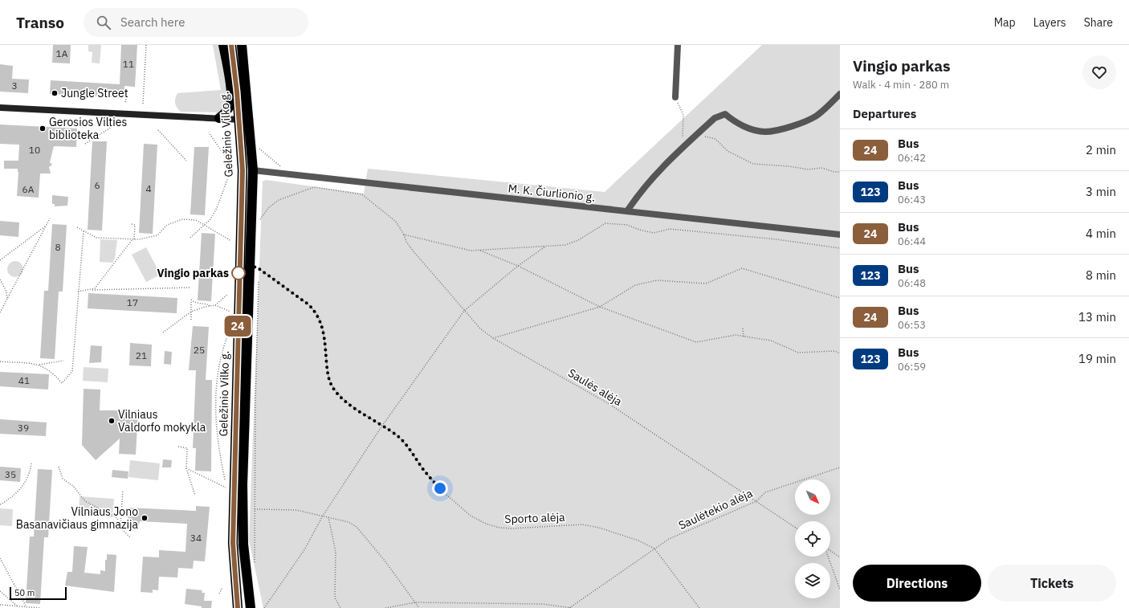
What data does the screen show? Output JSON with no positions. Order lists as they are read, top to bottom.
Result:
{
  "streets": {
    "highway": ["Geležinio Vilko g."],
    "street": ["M. K. Čiurlionio g."],
    "path": ["Saulės alėja", "Saulėtekio alėja", "Sporto alėja"]
  },
  "crossings": [
    ["Geležinio Vilko g.", "M. K. Čiurlionio g."],
    ["Saulės alėja", "Saulėtekio alėja"],
    ["Saulėtekio alėja", "Sporto alėja"]
  ],
  "places": [
    "Jungle Street",
    "Gerosios Vilties biblioteka",
    "Vingio parkas",
    "Vilniaus Valdorfo mokykla",
    "Vilniaus Jono Basanavičiaus gimnazija"
  ],
  "lines": ["bus line 24"],
  "house_numbers": [
    "1A",
    "11",
    "3",
    "10",
    "6",
    "4",
    "6A",
    "8",
    "17",
    "25",
    "21",
    "41",
    "39",
    "35",
    "34"
  ],
  "scale_bar": "50 m",
  "north": "bottom right",
  "page": {
    "header": "Transo",
    "search": "Search here",
    "nav": ["Map", "Layers", "Share"],
    "on_map": "24",
    "heading": [
      ["Vingio parkas", "Walk · 4 min · 280 m"],
      "Departures"
    ],
    "list": [
      {
        "mark": "24",
        "name": "Bus",
        "note": "06:42",
        "value": "2 min"
      },
      {
        "mark": "123",
        "name": "Bus",
        "note": "06:43",
        "value": "3 min"
      },
      {
        "mark": "24",
        "name": "Bus",
        "note": "06:44",
        "value": "4 min"
      },
      {
        "mark": "123",
        "name": "Bus",
        "note": "06:48",
        "value": "8 min"
      },
      {
        "mark": "24",
        "name": "Bus",
        "note": "06:53",
        "value": "13 min"
      },
      {
        "mark": "123",
        "name": "Bus",
        "note": "06:59",
        "value": "19 min"
      }
    ],
    "buttons": ["Directions", "Tickets"],
    "scale": "50 m"
  }
}
